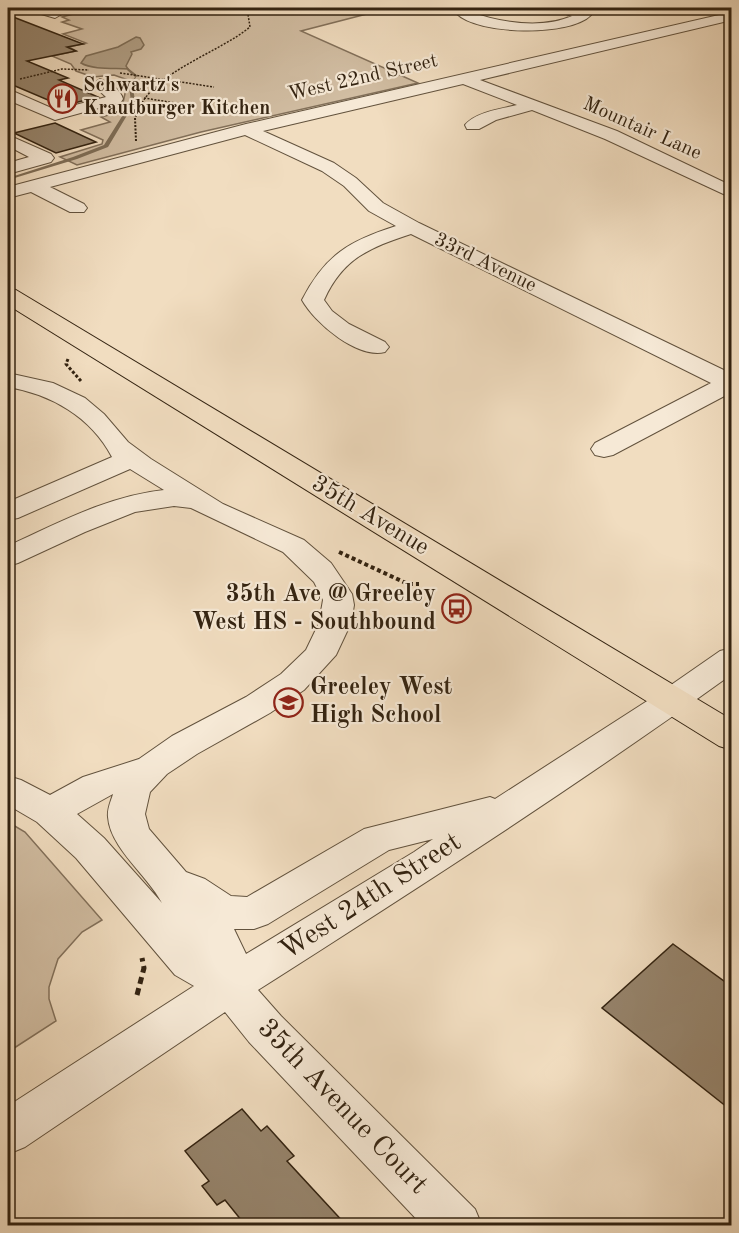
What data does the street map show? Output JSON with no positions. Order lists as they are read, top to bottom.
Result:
{
  "streets": {
    "main road": ["35th Avenue"],
    "street": [
      "West 22nd Street",
      "Mountair Lane",
      "33rd Avenue",
      "West 24th Street",
      "35th Avenue Court"
    ]
  },
  "crossings": [
    ["West 22nd Street", "Mountair Lane"],
    ["West 22nd Street", "33rd Avenue"],
    ["35th Avenue", "West 24th Street"],
    ["West 24th Street", "35th Avenue Court"]
  ],
  "places": {
    "restaurant": ["Schwartz's Krautburger Kitchen"],
    "bus stop": ["35th Ave @ Greeley West HS - Southbound"],
    "school or university": ["Greeley West High School"]
  }
}
